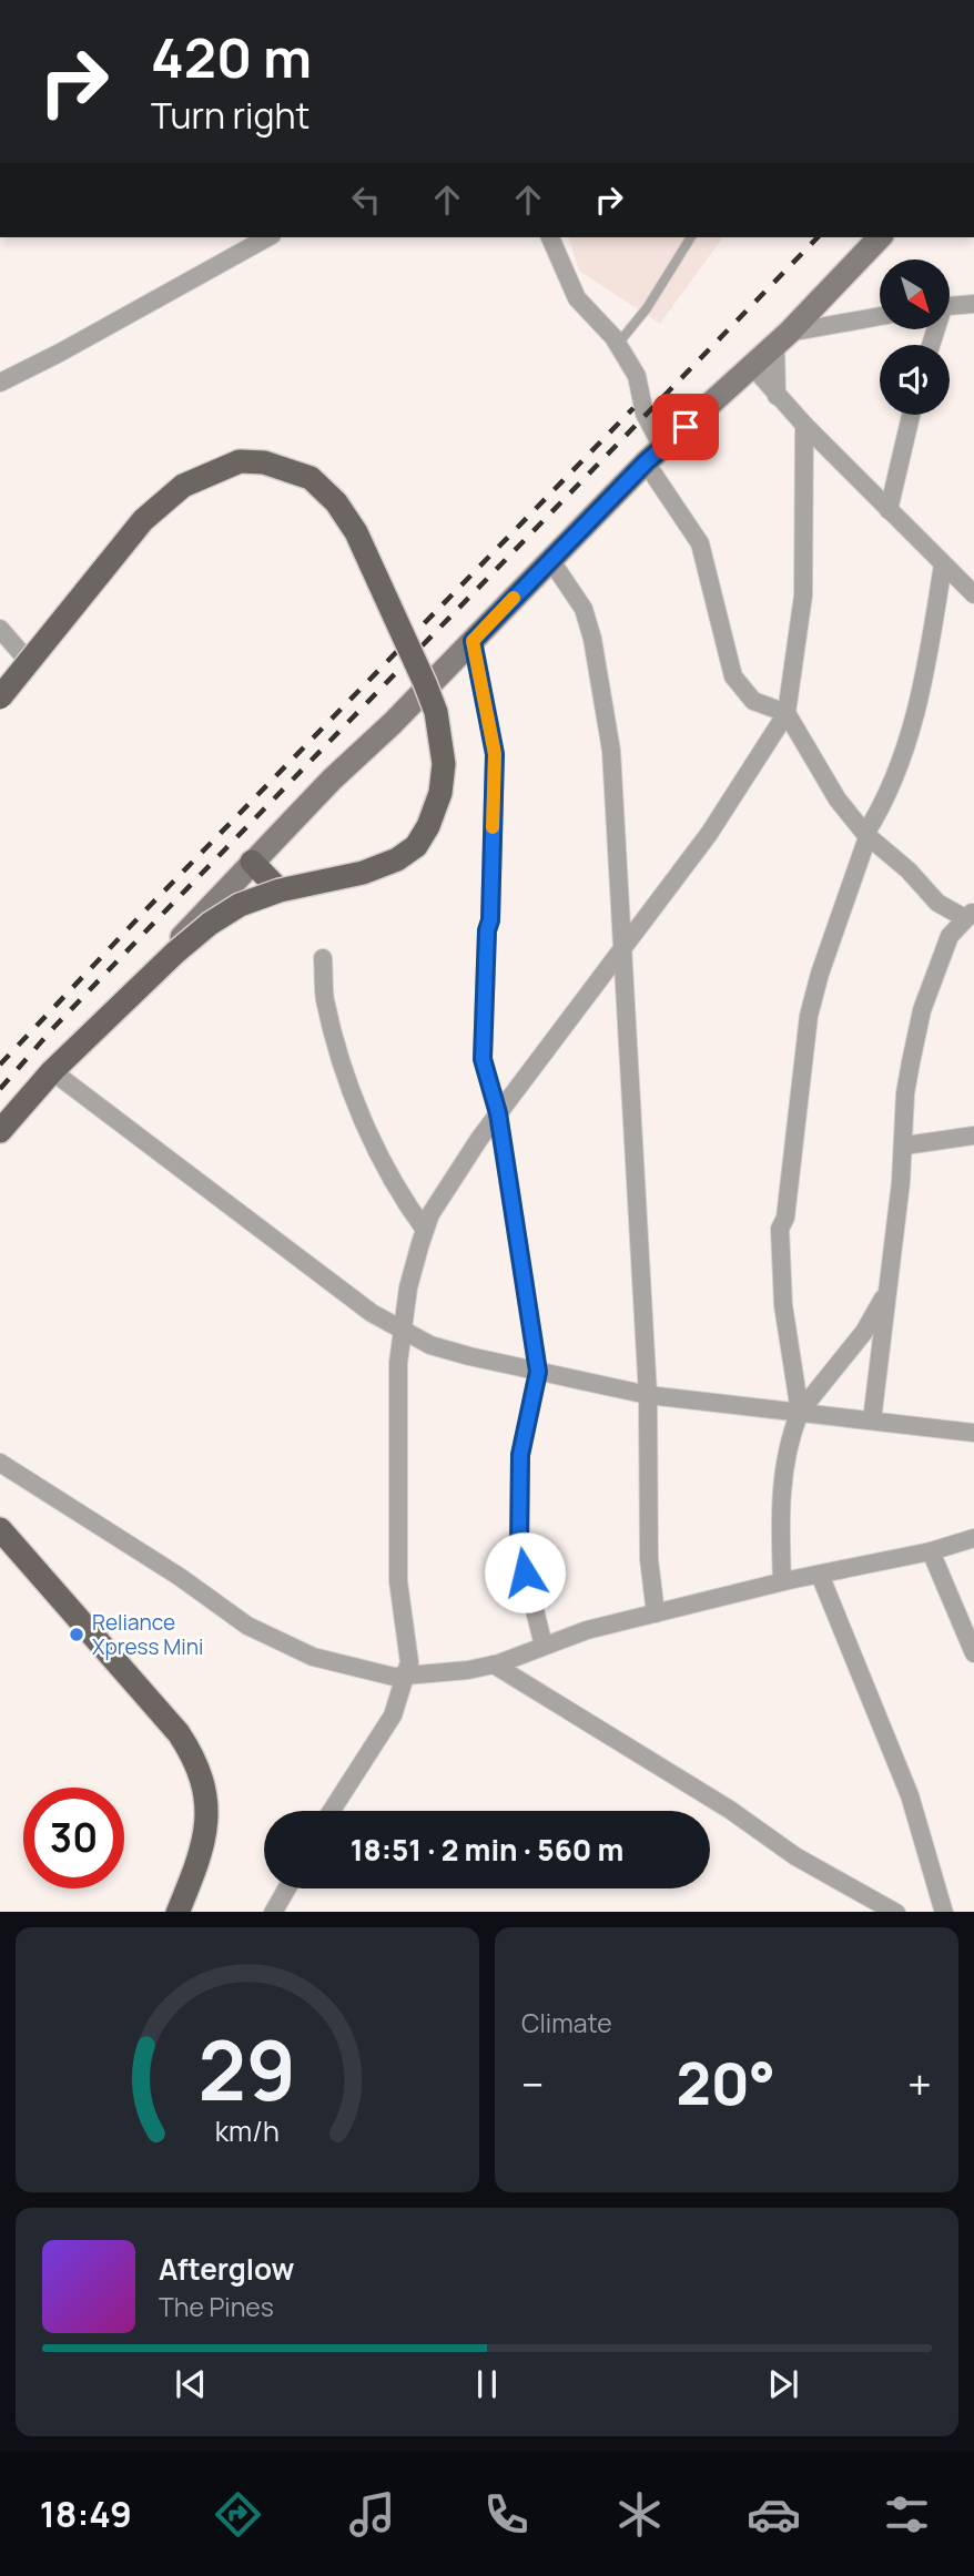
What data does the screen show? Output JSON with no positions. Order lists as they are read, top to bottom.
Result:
{
  "places": ["Reliance Xpress Mini"],
  "north": "bottom right",
  "page": {
    "turn": ["420 m", "Turn right"],
    "limit": "30",
    "trip": "18:51 · 2 min · 560 m",
    "tile": "Climate",
    "heat": ["−", "20°", "+"],
    "song": ["Afterglow", "The Pines"],
    "tabs": "18:49",
    "gauge": ["29", "km/h"]
  }
}
